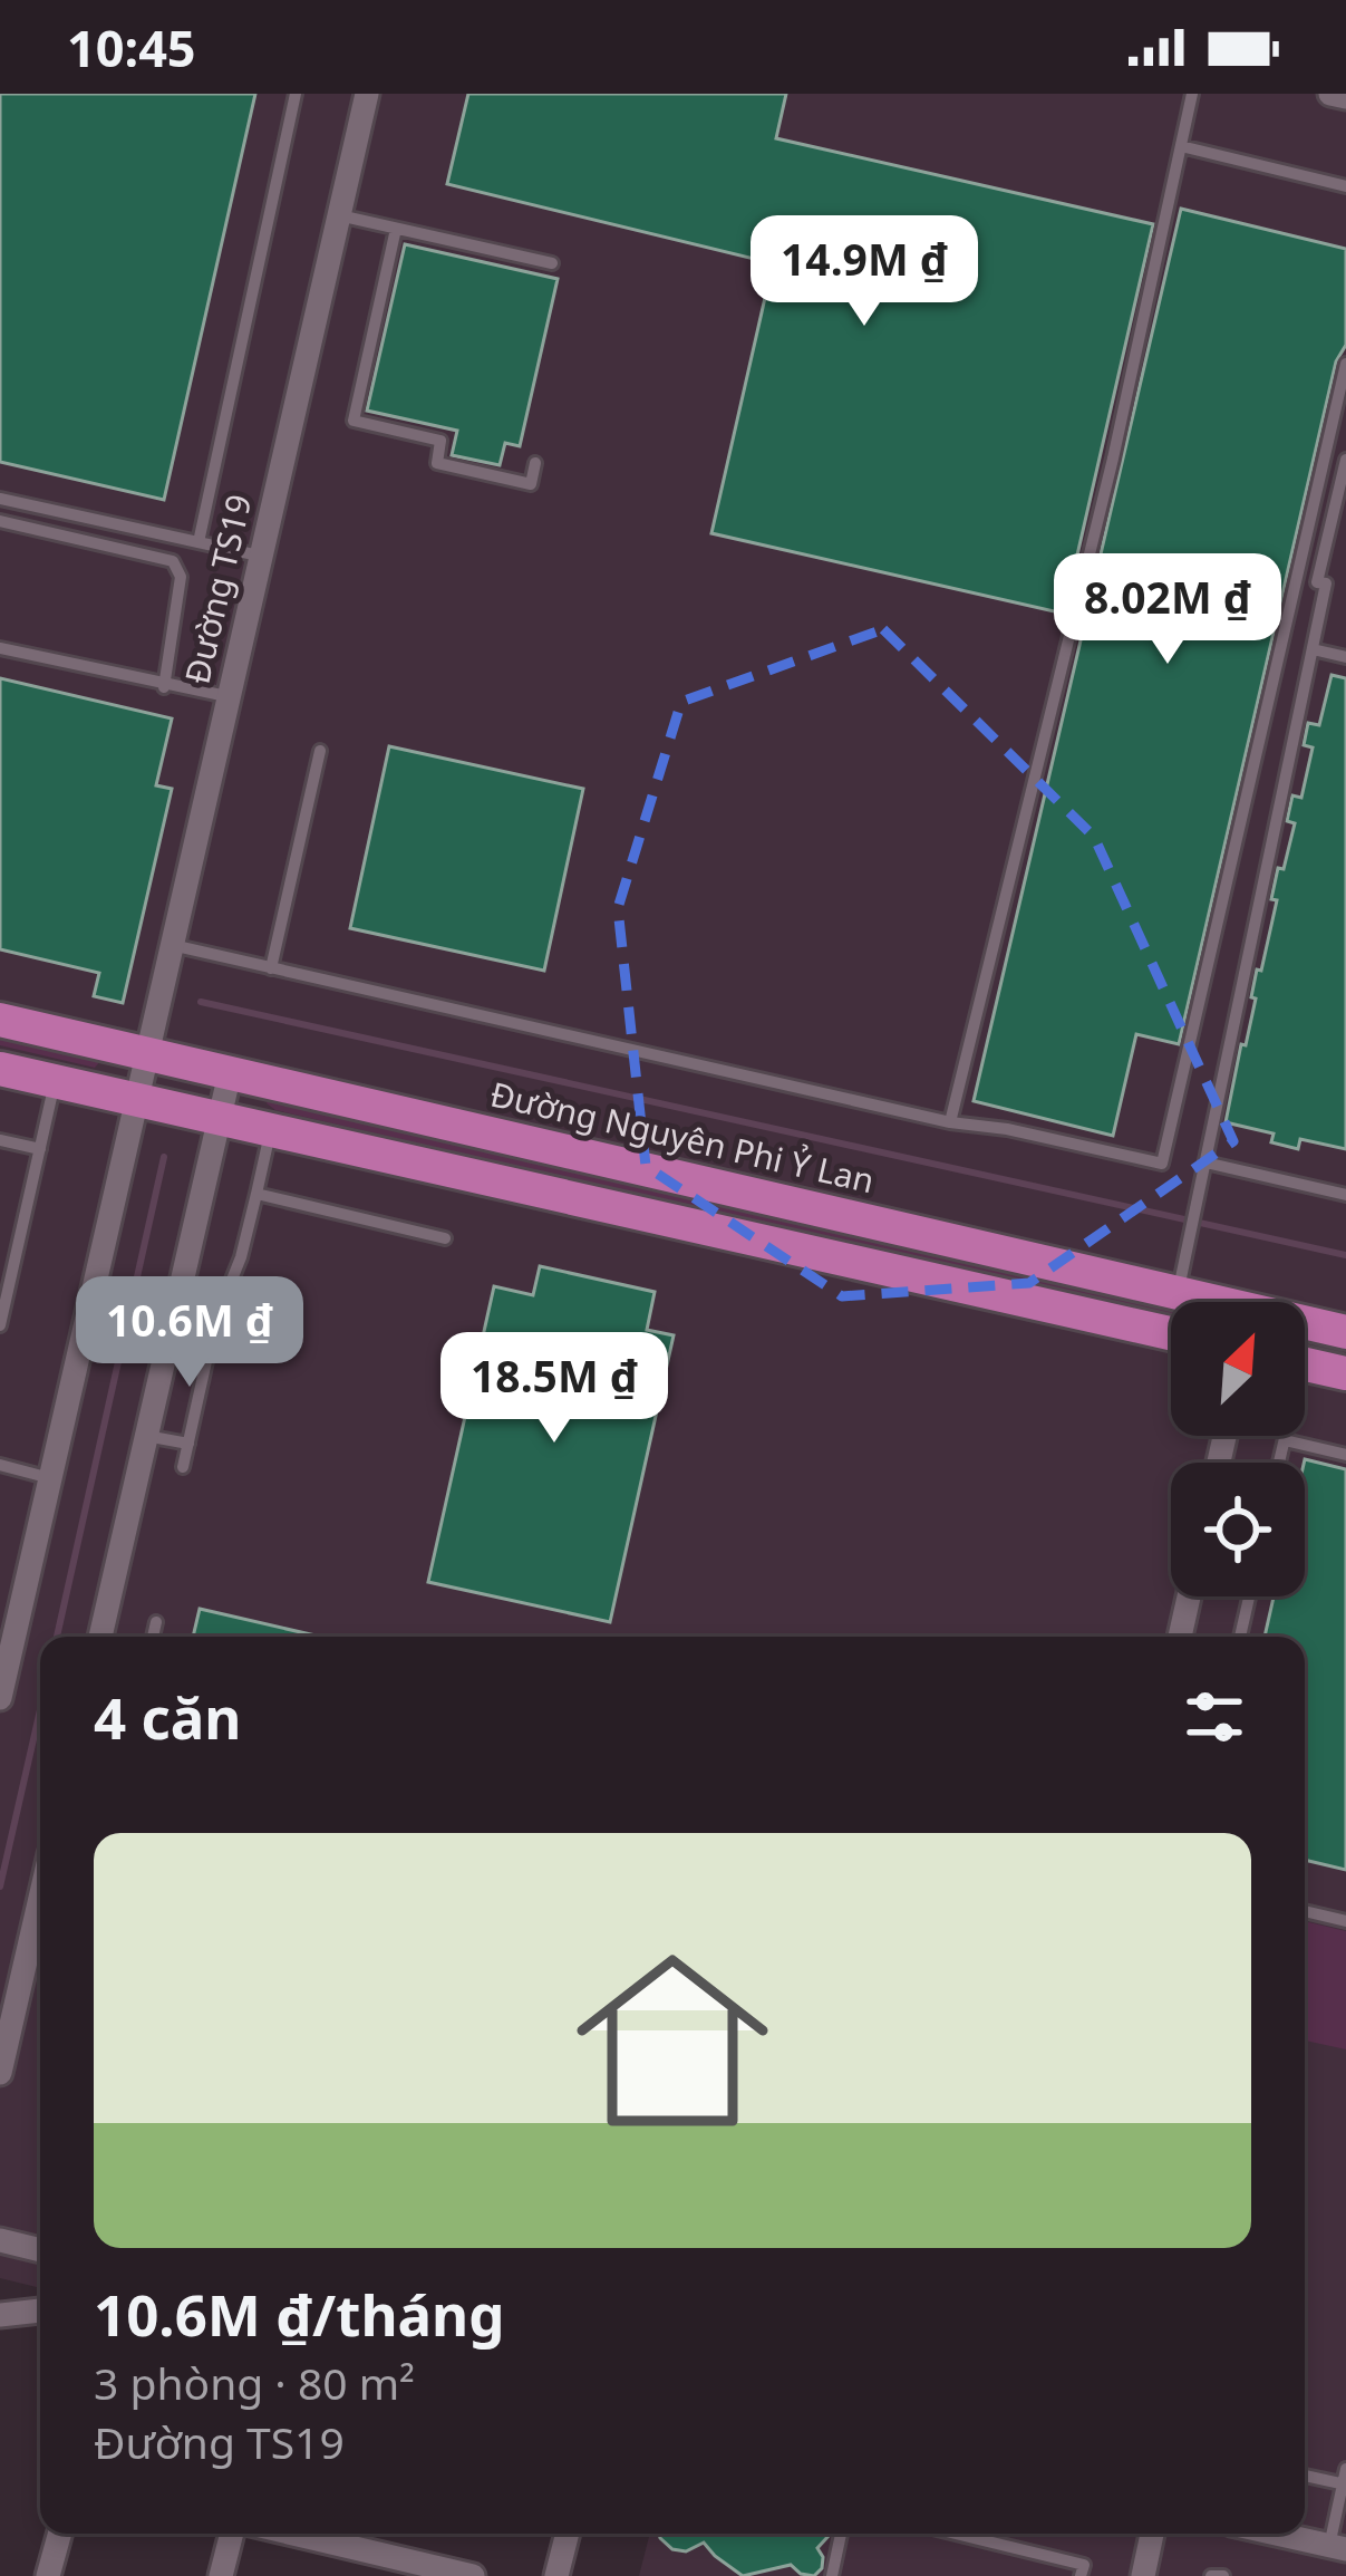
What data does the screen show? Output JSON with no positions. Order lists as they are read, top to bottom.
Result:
{
  "streets": {
    "main road": ["Đường Nguyên Phi Ỷ Lan"],
    "street": ["Đường TS19"]
  },
  "crossings": [
    ["Đường TS19", "Đường Nguyên Phi Ỷ Lan"]
  ],
  "north": "top right",
  "page": {
    "status": "10:45",
    "price": [
      "14.9M ₫",
      "8.02M ₫",
      "10.6M ₫",
      "18.5M ₫"
    ],
    "heading": "4 căn",
    "list": [
      {
        "name": "10.6M ₫/tháng",
        "note": "3 phòng · 80 m² · Đường TS19"
      }
    ]
  }
}
